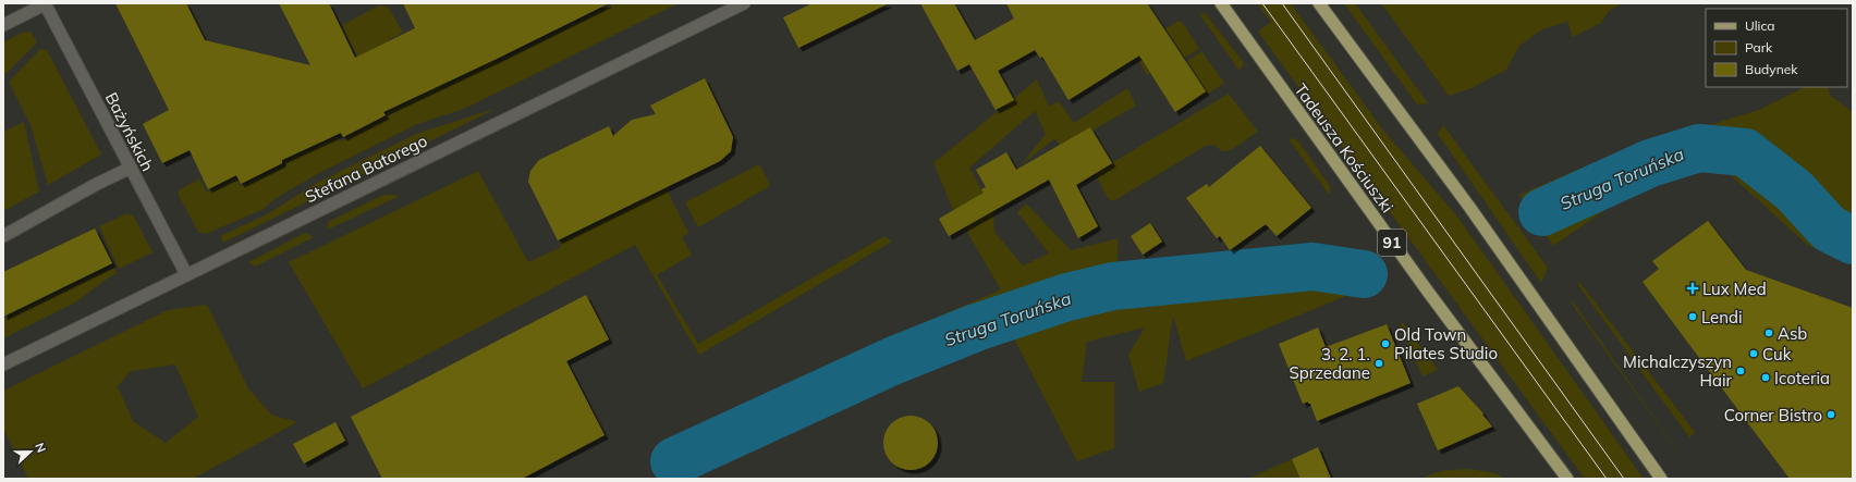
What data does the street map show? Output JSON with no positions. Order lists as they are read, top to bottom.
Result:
{
  "streets": {
    "main road": ["Tadeusza Kościuszki", "91"],
    "street": ["Bażyńskich", "Stefana Batorego"]
  },
  "crossings": [
    ["Bażyńskich", "Stefana Batorego"]
  ],
  "water": ["Struga Toruńska"],
  "places": {
    "health": ["Lux Med"],
    "other": [
      "Lendi",
      "Asb",
      "Old Town Pilates Studio",
      "Cuk",
      "3. 2. 1. Sprzedane",
      "Michalczyszyn Hair",
      "Icoteria",
      "Corner Bistro"
    ]
  },
  "legend": ["Ulica", "Park", "Budynek"],
  "north": "right"
}
